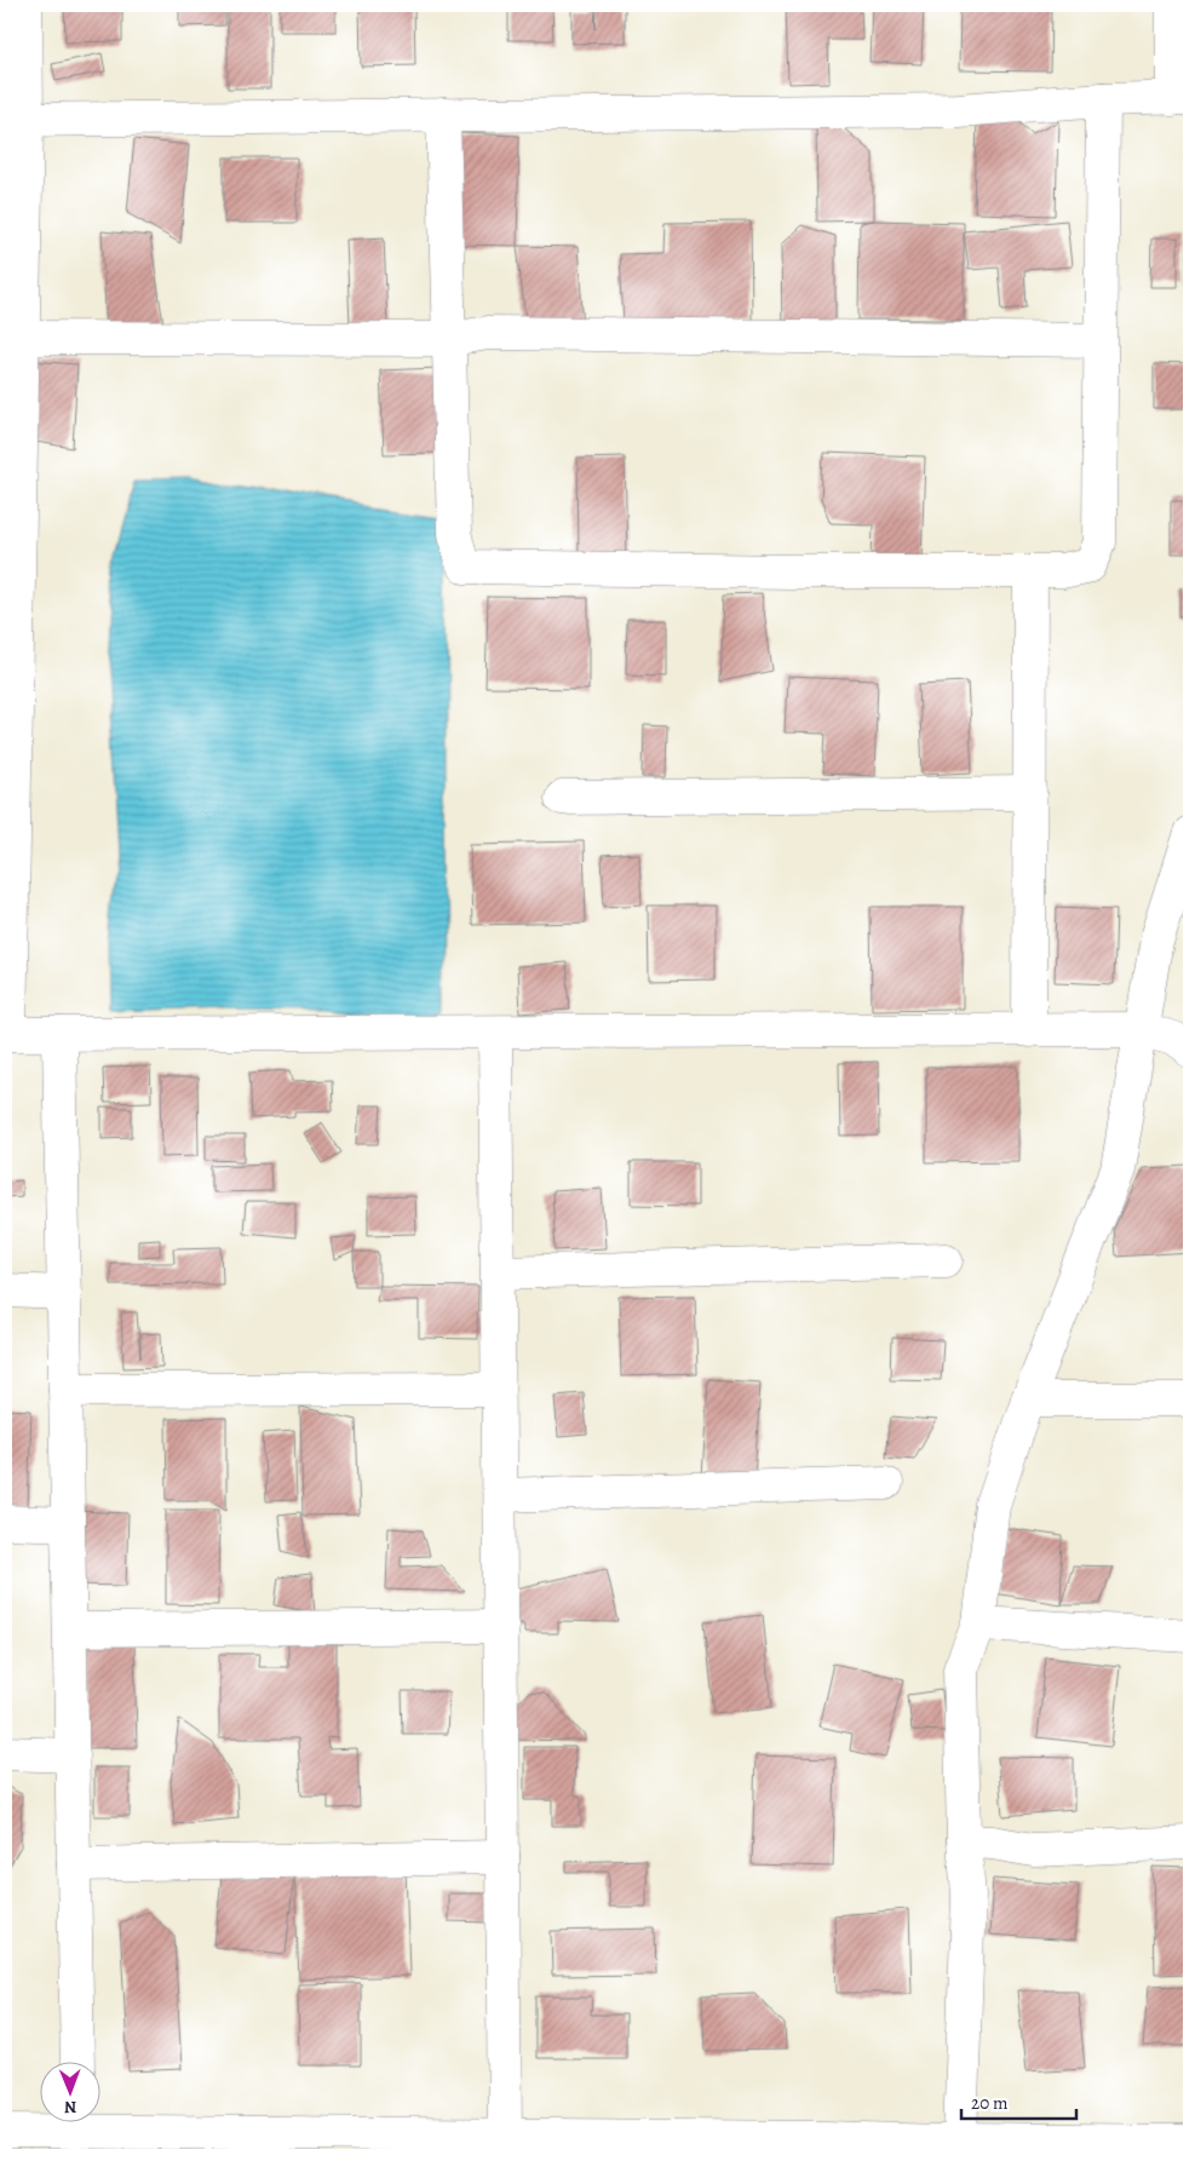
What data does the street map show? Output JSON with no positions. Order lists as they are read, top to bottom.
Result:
{
  "scale_bar": "20 m",
  "north": "bottom"
}
